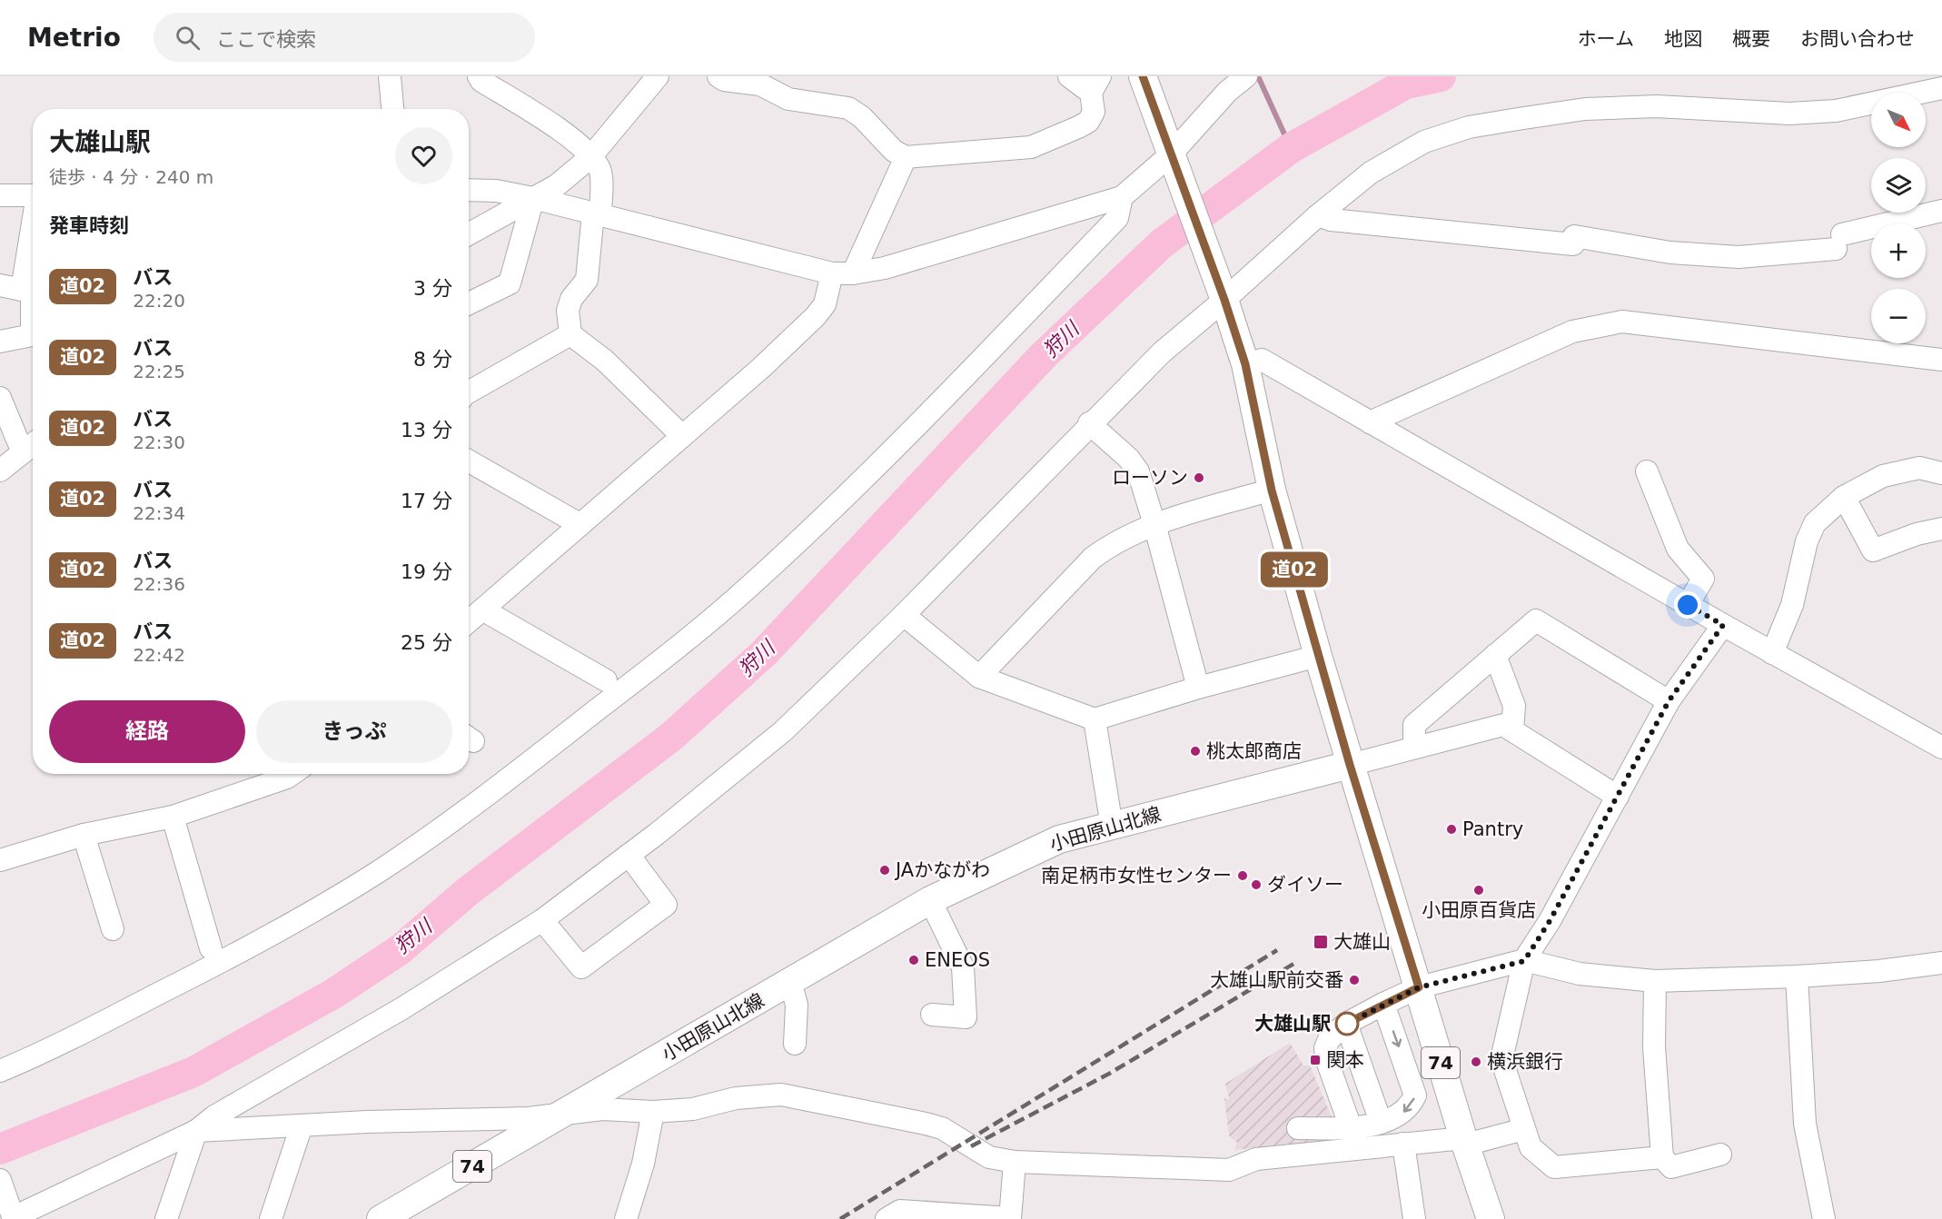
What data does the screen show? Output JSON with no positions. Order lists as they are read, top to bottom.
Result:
{
  "streets": {
    "main road": ["小田原山北線", "74"]
  },
  "crossings": [
    ["小田原山北線", "74"]
  ],
  "water": ["狩川"],
  "places": {
    "other": [
      "ローソン",
      "桃太郎商店",
      "Pantry",
      "JAかながわ",
      "南足柄市女性センター",
      "ダイソー",
      "小田原百貨店",
      "ENEOS",
      "大雄山駅前交番",
      "大雄山駅",
      "横浜銀行"
    ],
    "transit": ["大雄山", "関本"]
  },
  "lines": ["bus line 道02"],
  "north": "bottom right",
  "page": {
    "header": "Metrio",
    "search": "ここで検索",
    "nav": [
      "ホーム",
      "地図",
      "概要",
      "お問い合わせ"
    ],
    "on_map": "道02",
    "map_buttons": ["+", "−"],
    "heading": [
      ["大雄山駅", "徒歩 · 4 分 · 240 m"],
      "発車時刻"
    ],
    "list": [
      {
        "mark": "道02",
        "name": "バス",
        "note": "22:20",
        "value": "3 分"
      },
      {
        "mark": "道02",
        "name": "バス",
        "note": "22:25",
        "value": "8 分"
      },
      {
        "mark": "道02",
        "name": "バス",
        "note": "22:30",
        "value": "13 分"
      },
      {
        "mark": "道02",
        "name": "バス",
        "note": "22:34",
        "value": "17 分"
      },
      {
        "mark": "道02",
        "name": "バス",
        "note": "22:36",
        "value": "19 分"
      },
      {
        "mark": "道02",
        "name": "バス",
        "note": "22:42",
        "value": "25 分"
      }
    ],
    "buttons": ["経路", "きっぷ"]
  }
}
